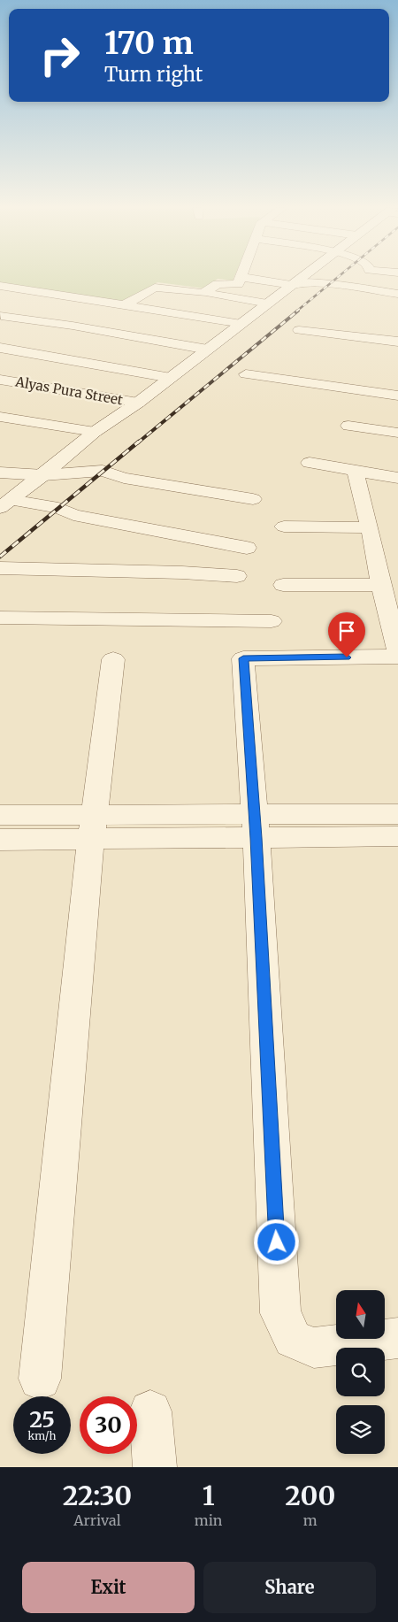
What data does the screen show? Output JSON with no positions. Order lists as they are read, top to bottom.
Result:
{
  "streets": {
    "street": ["Alyas Pura Street"]
  },
  "north": "top",
  "page": {
    "turn": ["170 m", "Turn right"],
    "speed": "25 km/h",
    "limit": "30",
    "eta": [
      "22:30",
      "Arrival",
      "1",
      "min",
      "200",
      "m"
    ],
    "buttons": ["Exit", "Share"]
  }
}
